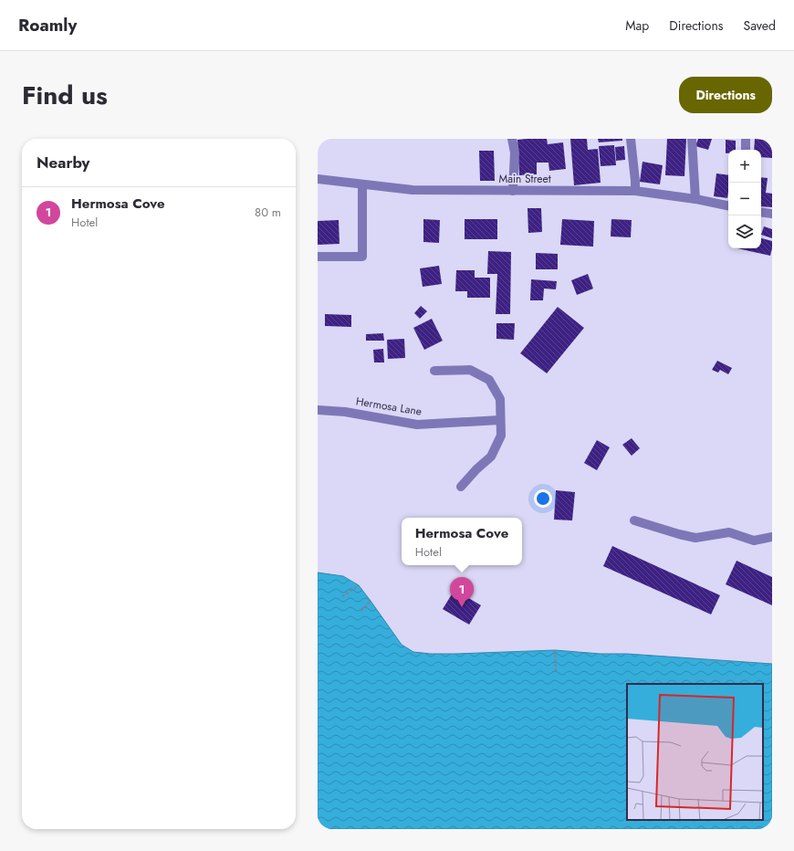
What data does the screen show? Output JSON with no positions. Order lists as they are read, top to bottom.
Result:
{
  "streets": {
    "street": ["Main Street", "Hermosa Lane"]
  },
  "page": {
    "header": "Roamly",
    "nav": ["Map", "Directions", "Saved"],
    "title": "Find us",
    "buttons": "Directions",
    "heading": "Nearby",
    "map_buttons": ["+", "−"],
    "list": [
      {
        "mark": "1",
        "name": "Hermosa Cove",
        "note": "Hotel",
        "value": "80 m"
      }
    ],
    "popup": ["Hermosa Cove", "Hotel"],
    "pins": "1"
  }
}
